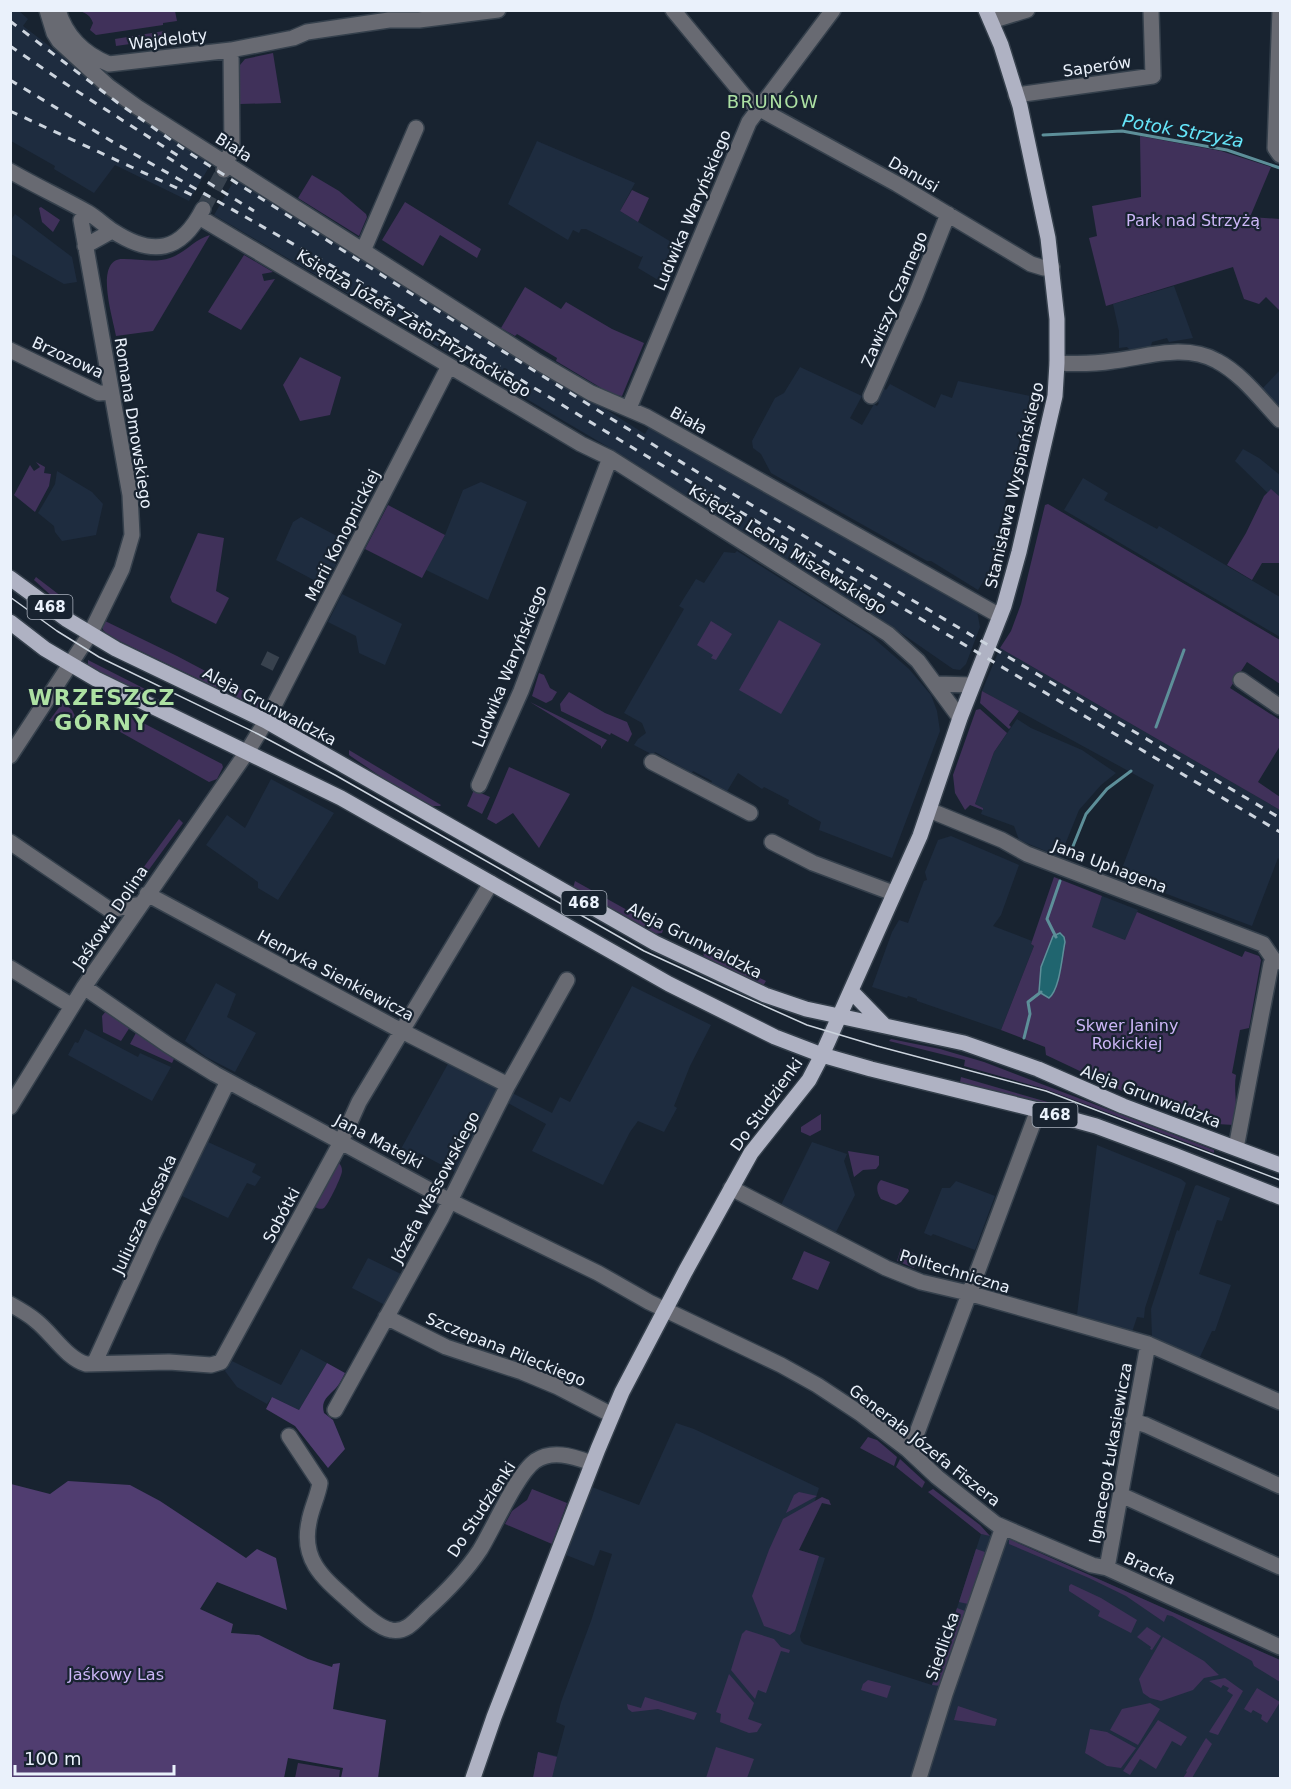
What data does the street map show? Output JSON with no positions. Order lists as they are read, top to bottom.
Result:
{
  "streets": {
    "main road": [
      "Stanisława Wyspiańskiego",
      "468",
      "Aleja Grunwaldzka",
      "Do Studzienki"
    ],
    "street": [
      "Wajdeloty",
      "Saperów",
      "Biała",
      "Danusi",
      "Ludwika Waryńskiego",
      "Zawiszy Czarnego",
      "Księdza Józefa Zator-Przytockiego",
      "Brzozowa",
      "Romana Dmowskiego",
      "Marii Konopnickiej",
      "Księdza Leona Miszewskiego",
      "Jana Uphagena",
      "Jaśkowa Dolina",
      "Henryka Sienkiewicza",
      "Jana Matejki",
      "Józefa Wassowskiego",
      "Juliusza Kossaka",
      "Sobótki",
      "Politechniczna",
      "Szczepana Pileckiego",
      "Generała Józefa Fiszera",
      "Ignacego Łukasiewicza",
      "Bracka",
      "Siedlicka"
    ]
  },
  "crossings": [
    ["Wajdeloty", "Biała"],
    ["Saperów", "Stanisława Wyspiańskiego"],
    ["Biała", "Ludwika Waryńskiego"],
    ["Biała", "Stanisława Wyspiańskiego"],
    ["Danusi", "Ludwika Waryńskiego"],
    ["Danusi", "Zawiszy Czarnego"],
    ["Danusi", "Stanisława Wyspiańskiego"],
    ["Ludwika Waryńskiego", "Księdza Józefa Zator-Przytockiego"],
    ["Ludwika Waryńskiego", "Księdza Leona Miszewskiego"],
    ["Księdza Józefa Zator-Przytockiego", "Marii Konopnickiej"],
    ["Księdza Józefa Zator-Przytockiego", "Księdza Leona Miszewskiego"],
    ["Brzozowa", "Romana Dmowskiego"],
    ["Romana Dmowskiego", "468"],
    ["Romana Dmowskiego", "Aleja Grunwaldzka"],
    ["Marii Konopnickiej", "468"],
    ["Marii Konopnickiej", "Aleja Grunwaldzka"],
    ["Marii Konopnickiej", "Jaśkowa Dolina"],
    ["468", "Jaśkowa Dolina"],
    ["468", "Do Studzienki"],
    ["468", "Sobótki"],
    ["Aleja Grunwaldzka", "Jana Uphagena"],
    ["Aleja Grunwaldzka", "Do Studzienki"],
    ["Jaśkowa Dolina", "Henryka Sienkiewicza"],
    ["Jaśkowa Dolina", "Jana Matejki"],
    ["Henryka Sienkiewicza", "Józefa Wassowskiego"],
    ["Henryka Sienkiewicza", "Sobótki"],
    ["Do Studzienki", "Jana Matejki"],
    ["Do Studzienki", "Politechniczna"],
    ["Do Studzienki", "Szczepana Pileckiego"],
    ["Do Studzienki", "Generała Józefa Fiszera"],
    ["Jana Matejki", "Józefa Wassowskiego"],
    ["Jana Matejki", "Juliusza Kossaka"],
    ["Jana Matejki", "Sobótki"],
    ["Jana Matejki", "Generała Józefa Fiszera"],
    ["Józefa Wassowskiego", "Szczepana Pileckiego"],
    ["Juliusza Kossaka", "Sobótki"],
    ["Politechniczna", "Ignacego Łukasiewicza"],
    ["Generała Józefa Fiszera", "Bracka"],
    ["Generała Józefa Fiszera", "Siedlicka"],
    ["Ignacego Łukasiewicza", "Bracka"],
    ["Bracka", "Siedlicka"]
  ],
  "districts": ["BRUNÓW", "WRZESZCZ GÓRNY"],
  "water": ["Potok Strzyża"],
  "parks": ["Park nad Strzyżą", "Skwer Janiny Rokickiej", "Jaśkowy Las"],
  "scale_bar": "100 m"
}
